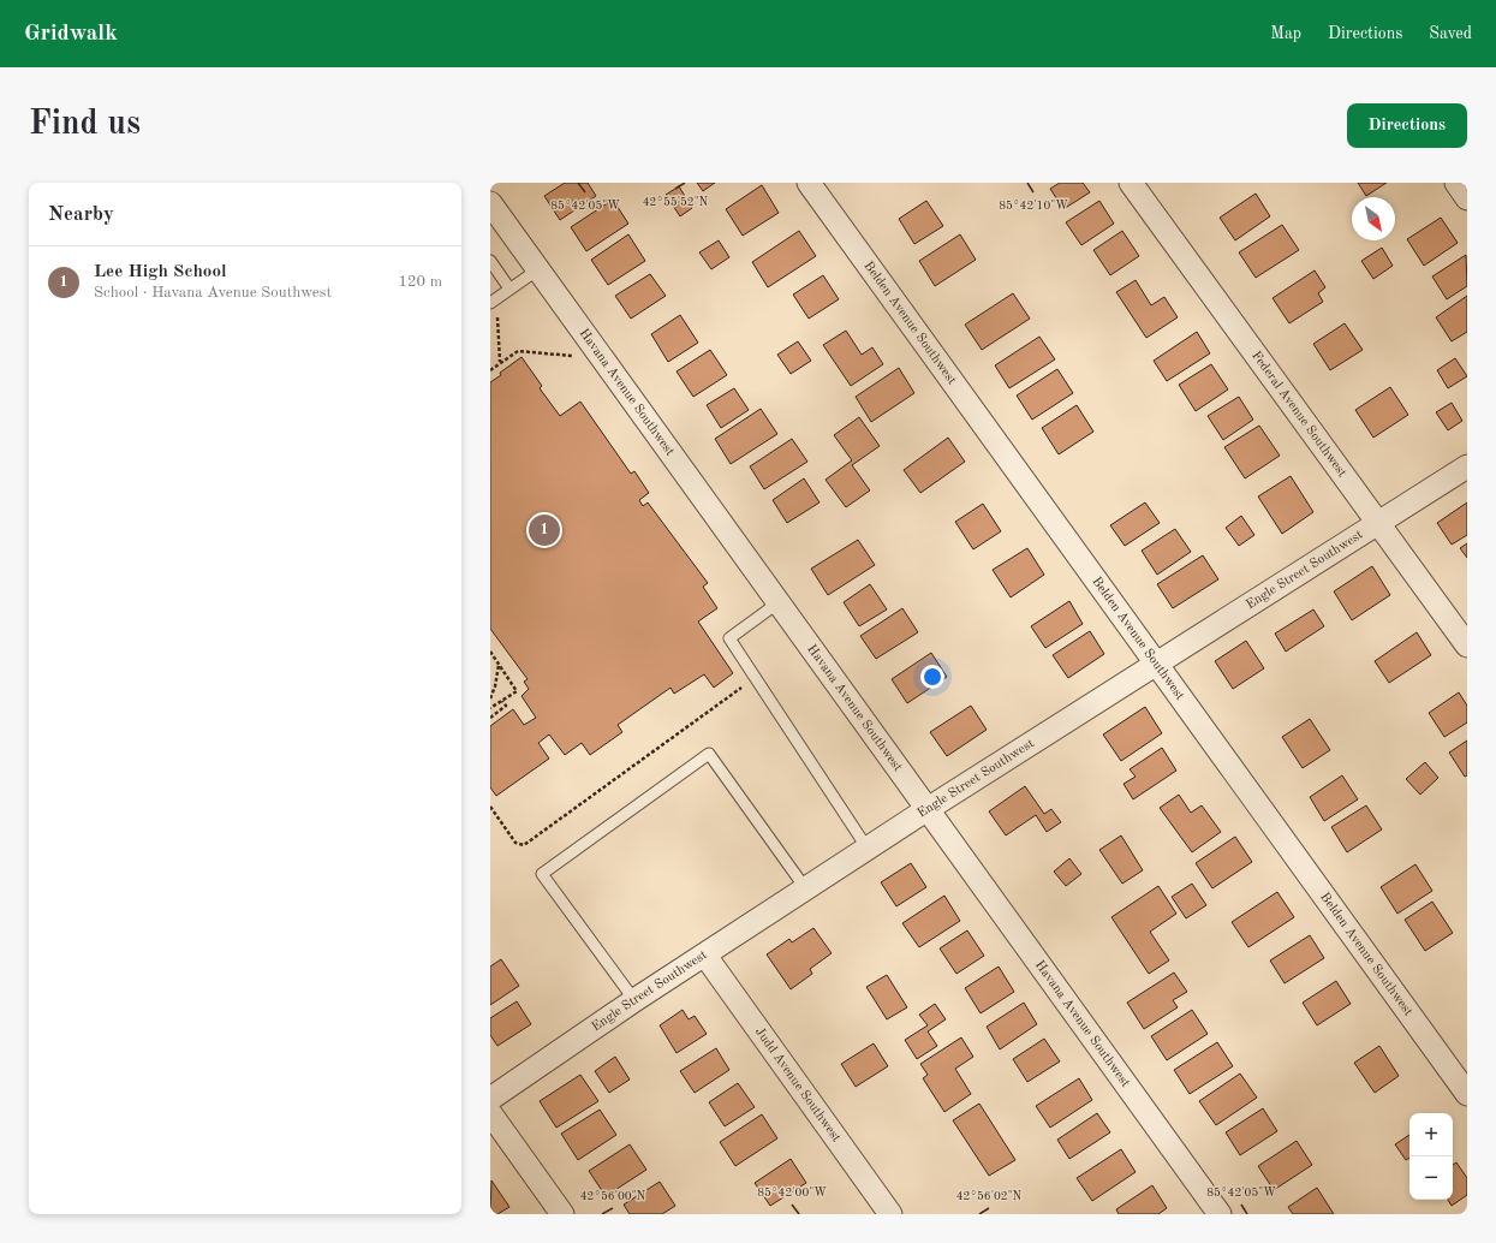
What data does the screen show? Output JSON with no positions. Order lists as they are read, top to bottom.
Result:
{
  "streets": {
    "street": [
      "Belden Avenue Southwest",
      "Havana Avenue Southwest",
      "Federal Avenue Southwest",
      "Engle Street Southwest",
      "Judd Avenue Southwest"
    ]
  },
  "crossings": [
    ["Belden Avenue Southwest", "Engle Street Southwest"],
    ["Havana Avenue Southwest", "Engle Street Southwest"],
    ["Federal Avenue Southwest", "Engle Street Southwest"],
    ["Engle Street Southwest", "Judd Avenue Southwest"]
  ],
  "north": "bottom right",
  "page": {
    "header": "Gridwalk",
    "nav": ["Map", "Directions", "Saved"],
    "buttons": "Directions",
    "title": "Find us",
    "heading": "Nearby",
    "list": [
      {
        "mark": "1",
        "name": "Lee High School",
        "note": "School · Havana Avenue Southwest",
        "value": "120 m"
      }
    ],
    "pins": "1",
    "map_buttons": ["+", "−"]
  },
  "coordinates": [
    "42°55'52\"N",
    "85°42'05\"W",
    "85°42'10\"W",
    "85°42'00\"W",
    "42°56'00\"N",
    "42°56'02\"N"
  ]
}
